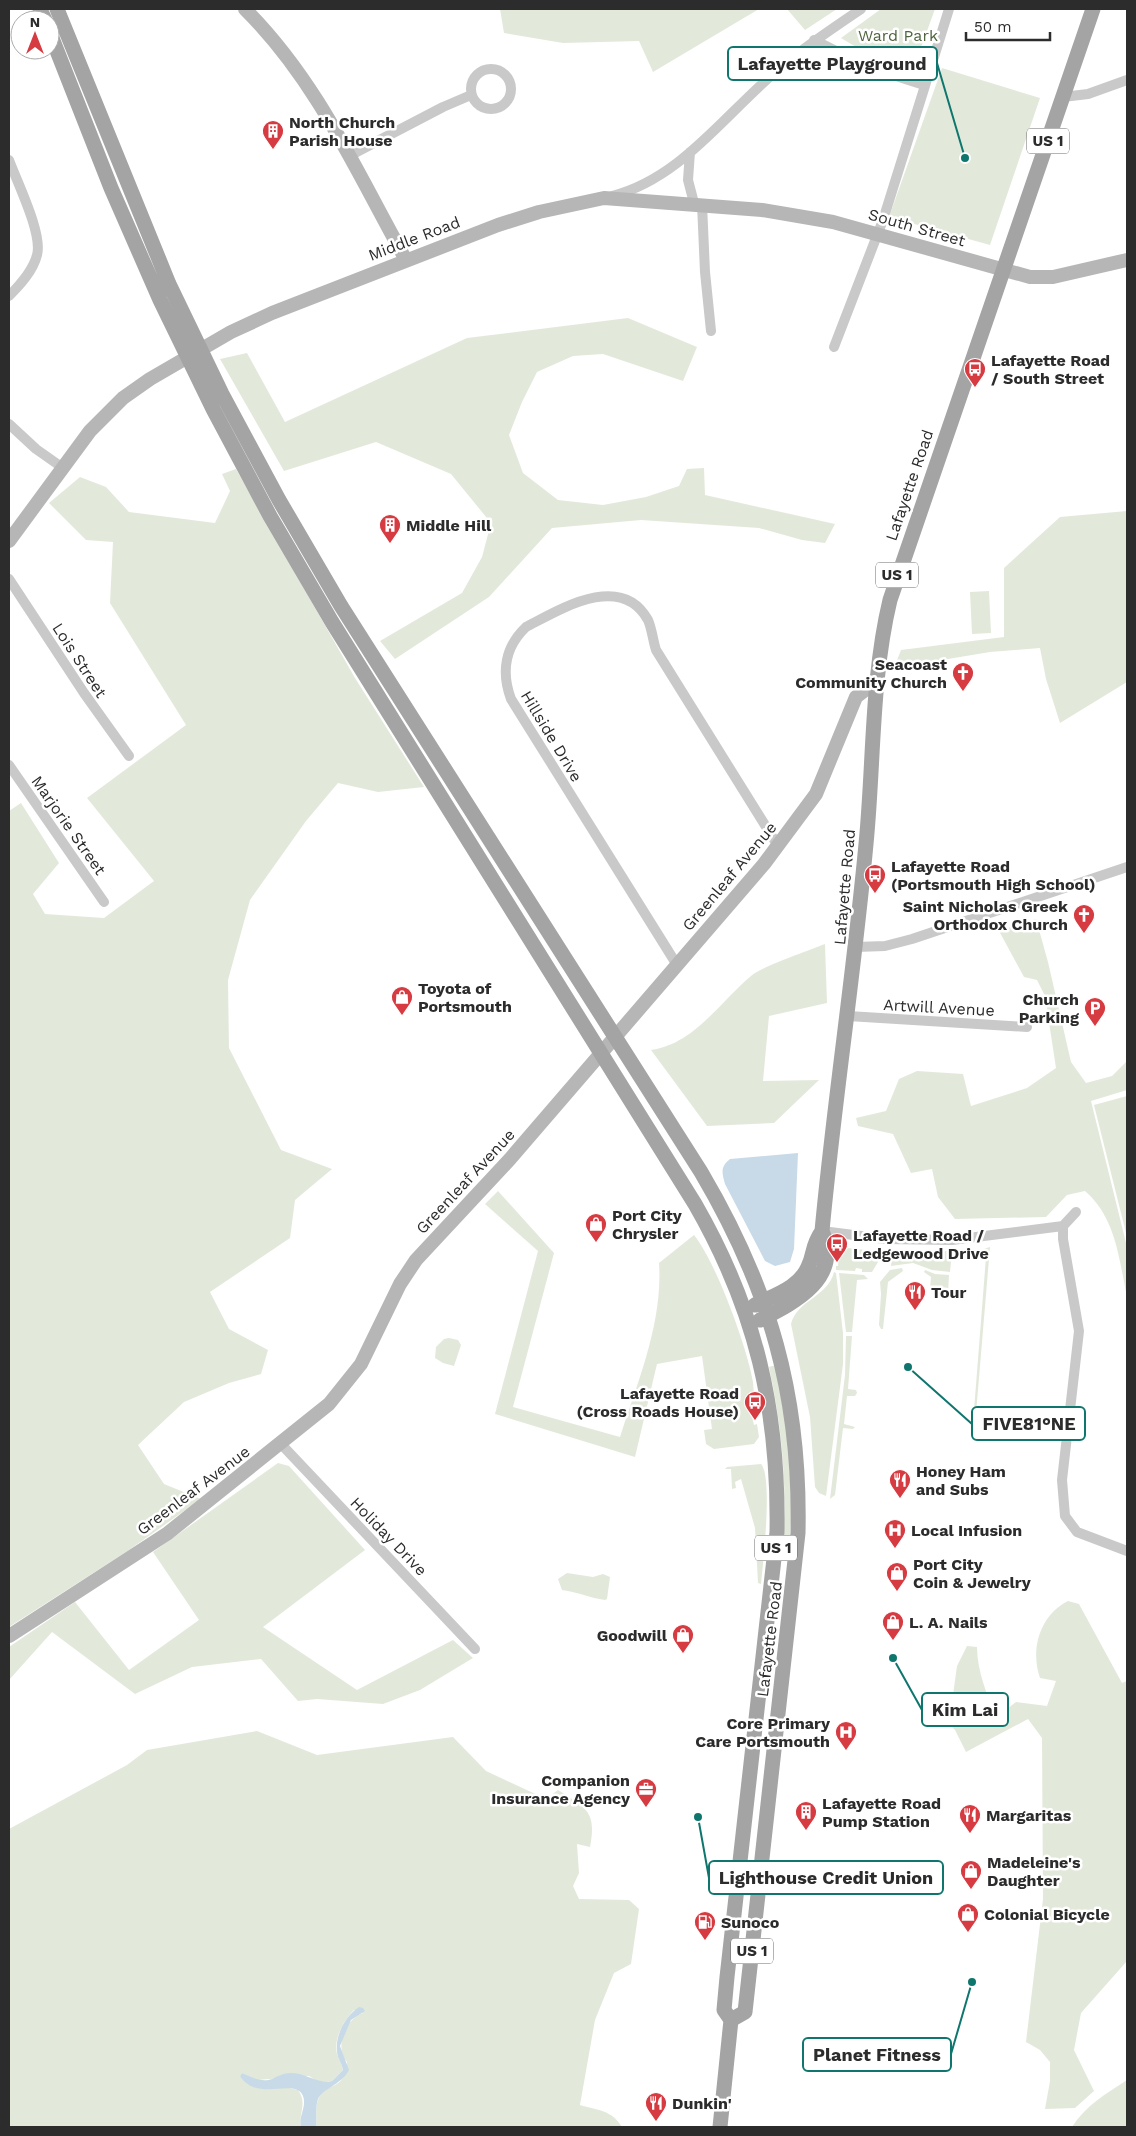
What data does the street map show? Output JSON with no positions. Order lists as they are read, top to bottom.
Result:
{
  "streets": {
    "main road": ["US 1", "Lafayette Road"],
    "street": [
      "South Street",
      "Middle Road",
      "Lois Street",
      "Hillside Drive",
      "Marjorie Street",
      "Greenleaf Avenue",
      "Artwill Avenue",
      "Holiday Drive"
    ]
  },
  "crossings": [
    ["South Street", "Middle Road"],
    ["South Street", "Lafayette Road"],
    ["Lafayette Road", "Greenleaf Avenue"],
    ["Lafayette Road", "Artwill Avenue"],
    ["Hillside Drive", "Greenleaf Avenue"],
    ["Greenleaf Avenue", "Holiday Drive"]
  ],
  "parks": ["Ward Park"],
  "places": {
    "building": ["North Church Parish House", "Middle Hill", "Lafayette Road Pump Station"],
    "other": [
      "Lafayette Playground",
      "FIVE81°NE",
      "Kim Lai",
      "Lighthouse Credit Union",
      "Planet Fitness"
    ],
    "bus stop": [
      "Lafayette Road / South Street",
      "Lafayette Road (Portsmouth High School)",
      "Lafayette Road / Ledgewood Drive",
      "Lafayette Road (Cross Roads House)"
    ],
    "church": ["Seacoast Community Church", "Saint Nicholas Greek Orthodox Church"],
    "shop": [
      "Toyota of Portsmouth",
      "Port City Chrysler",
      "Port City Coin & Jewelry",
      "L. A. Nails",
      "Goodwill",
      "Madeleine's Daughter",
      "Colonial Bicycle"
    ],
    "parking": ["Church Parking"],
    "restaurant": [
      "Tour",
      "Honey Ham and Subs",
      "Margaritas",
      "Dunkin'"
    ],
    "hospital": ["Local Infusion", "Core Primary Care Portsmouth"],
    "office": ["Companion Insurance Agency"],
    "fuel station": ["Sunoco"]
  },
  "scale_bar": "50 m",
  "north": "top"
}
